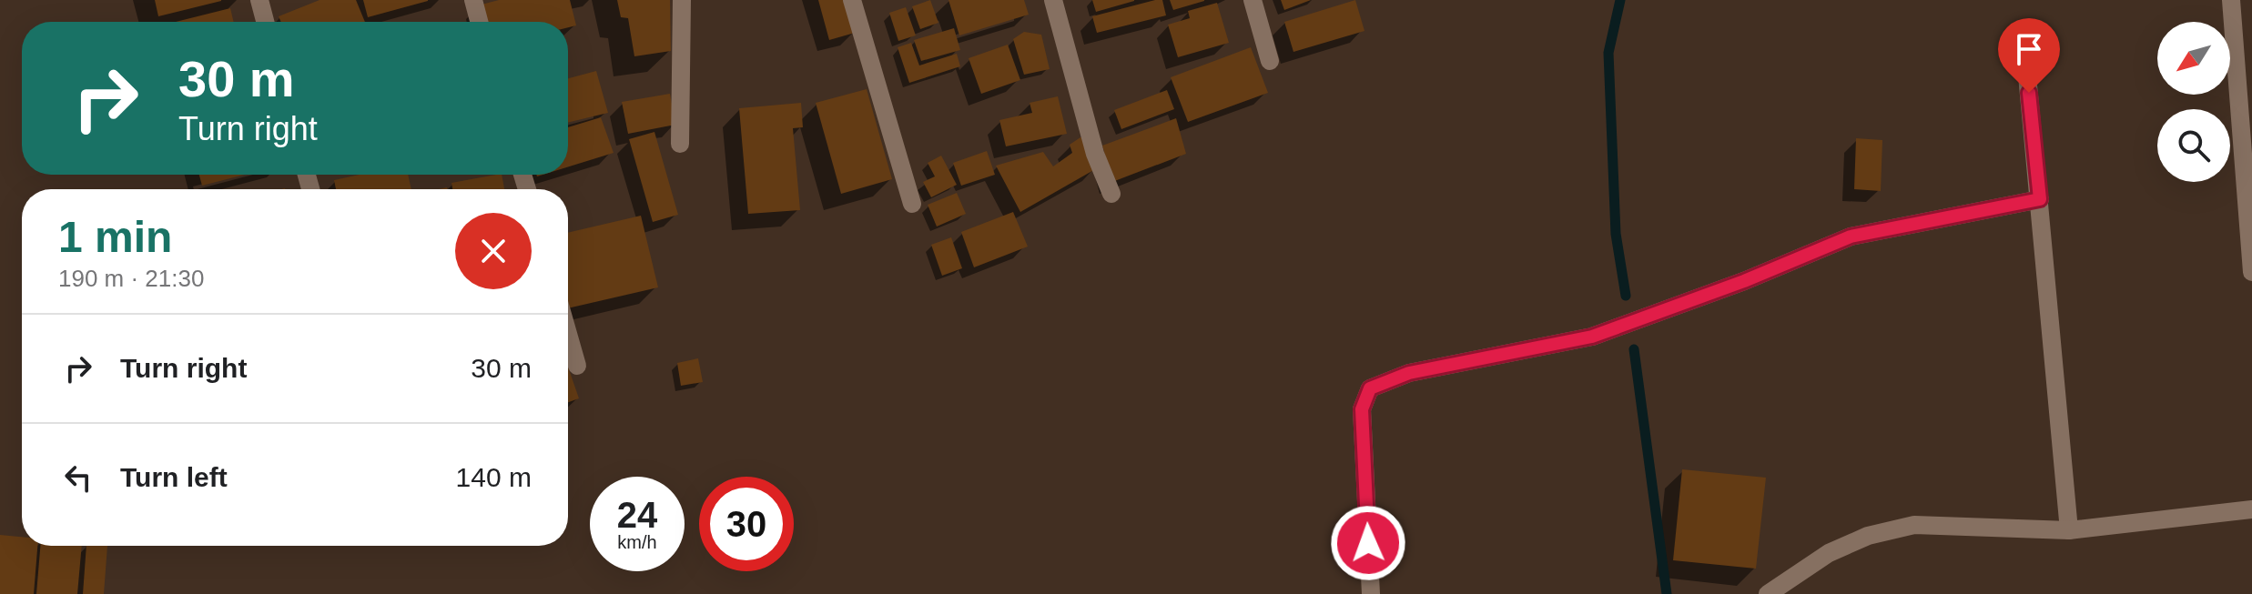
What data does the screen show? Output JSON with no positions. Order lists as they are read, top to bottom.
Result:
{
  "north": "bottom left",
  "page": {
    "turn": ["30 m", "Turn right"],
    "heading": ["1 min", "190 m · 21:30"],
    "list": [
      {
        "name": "Turn right",
        "value": "30 m"
      },
      {
        "name": "Turn left",
        "value": "140 m"
      }
    ],
    "speed": "24 km/h",
    "limit": "30"
  }
}
